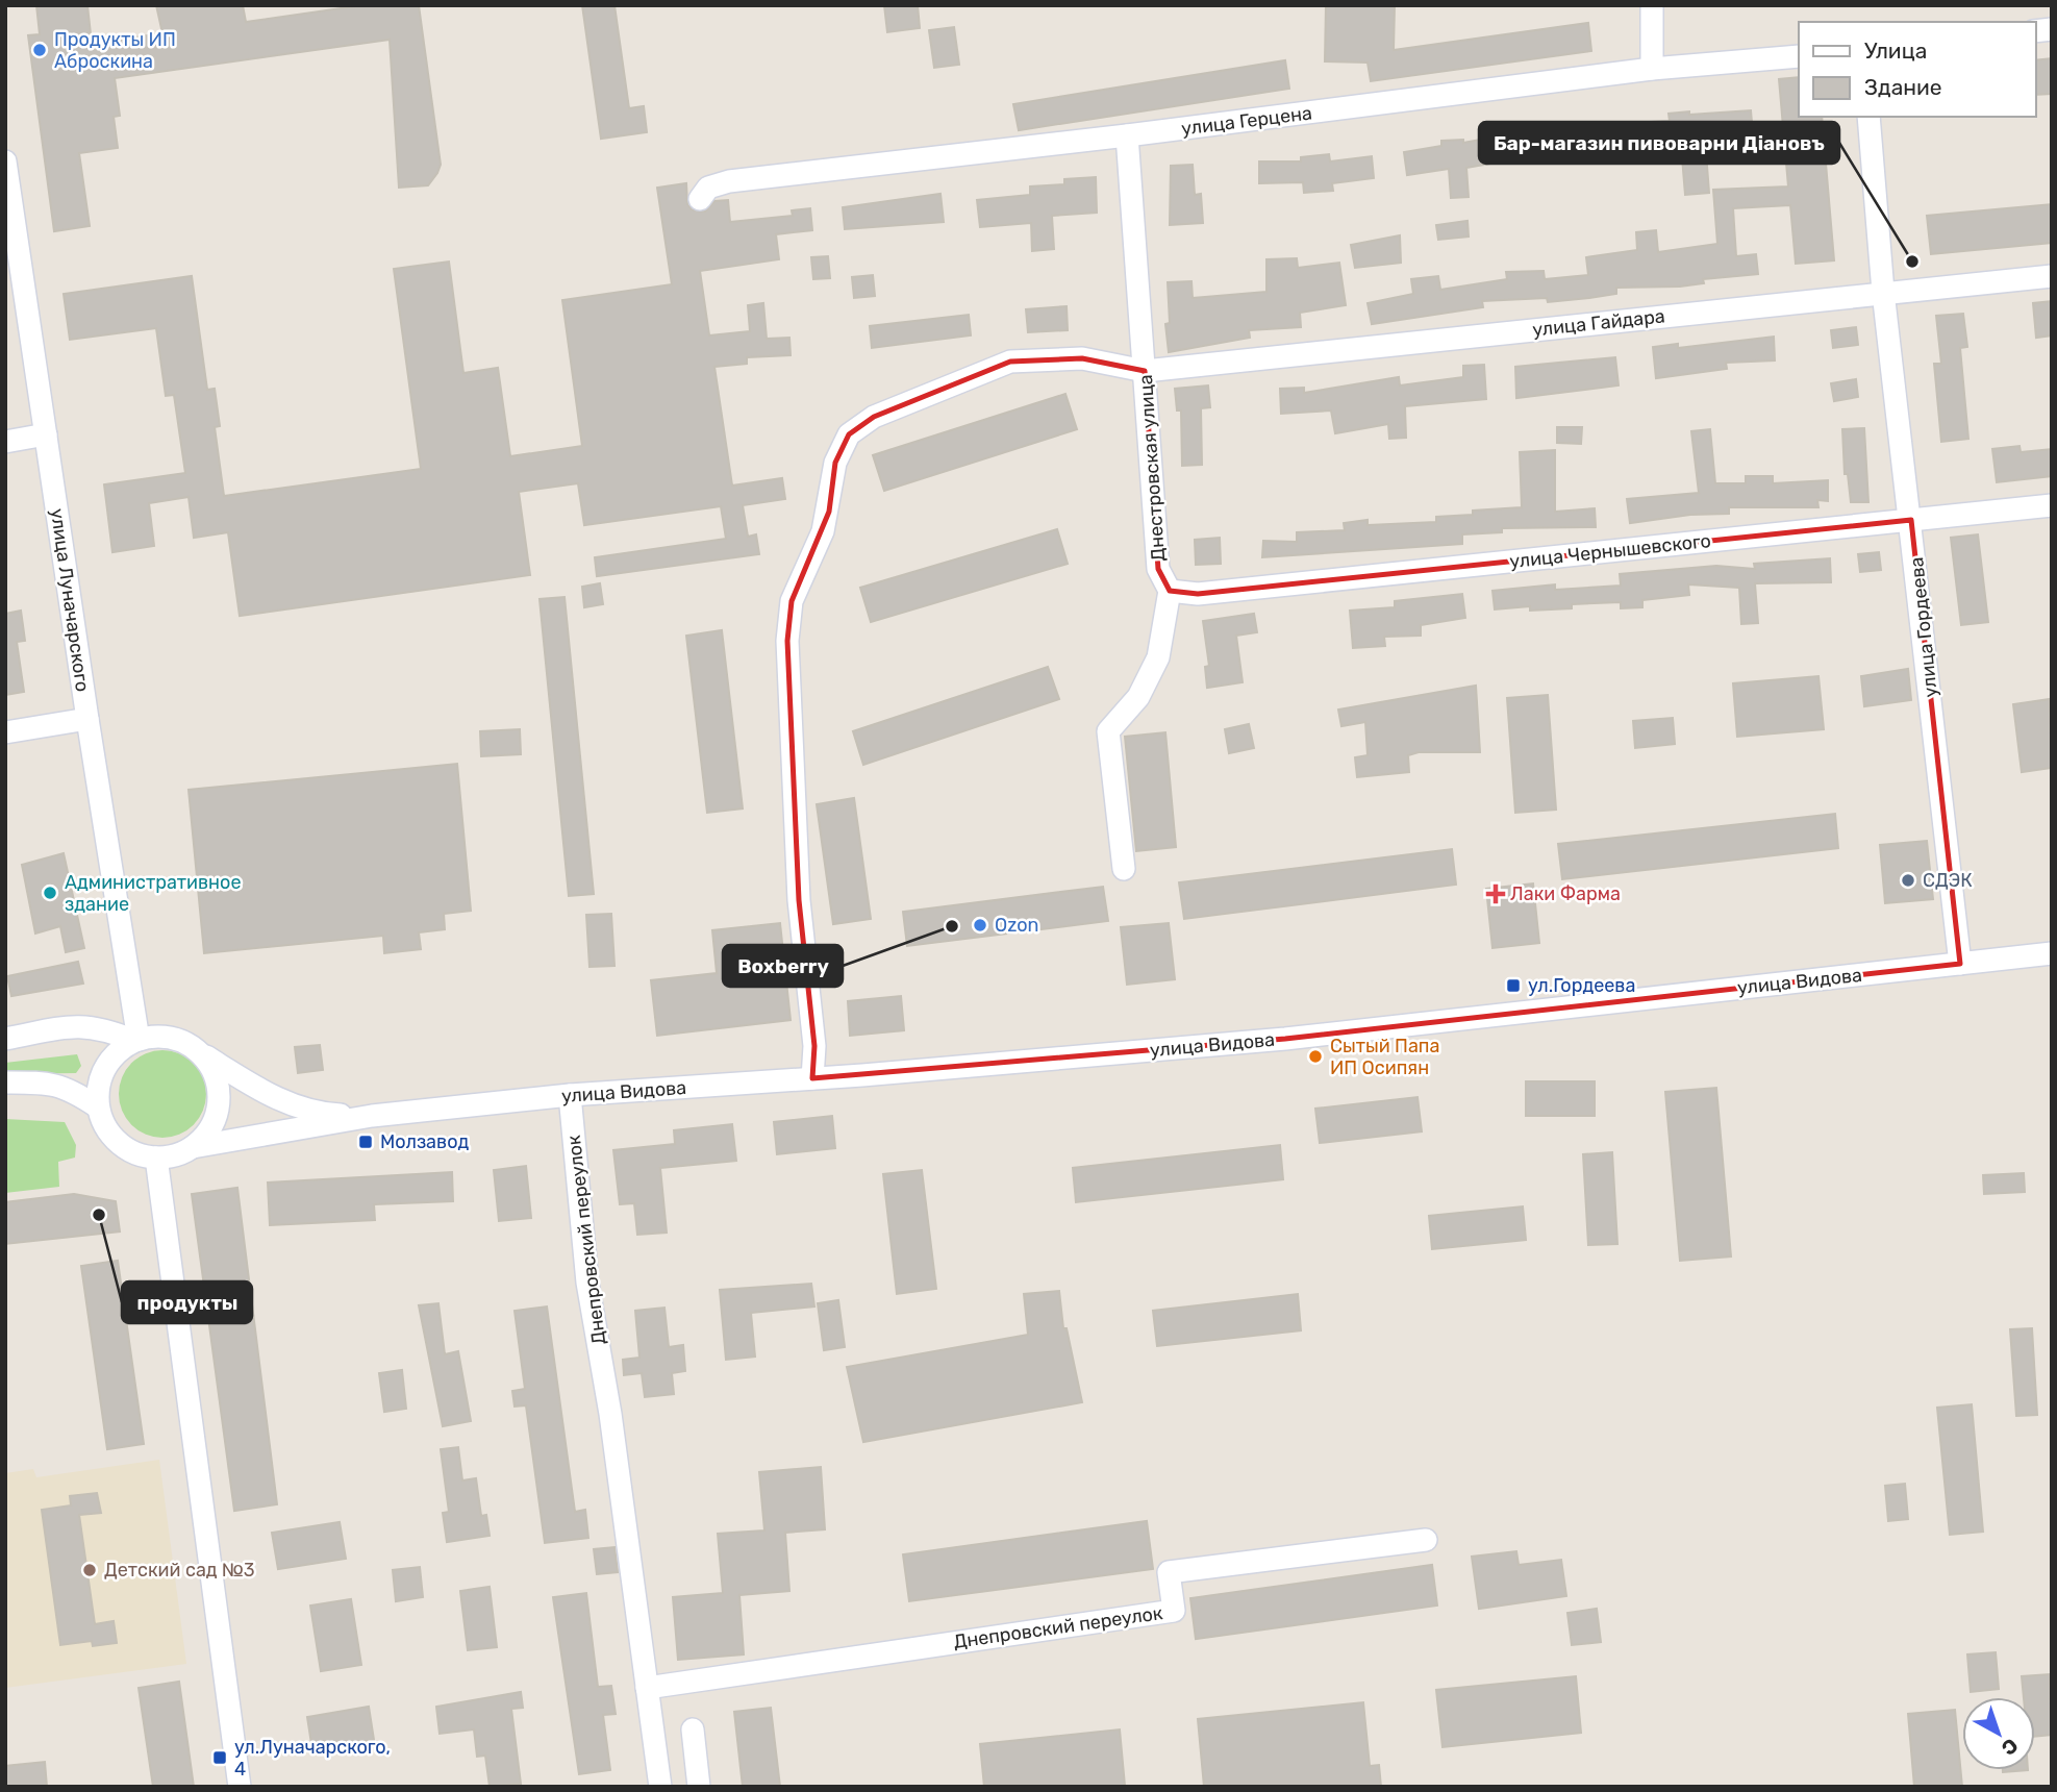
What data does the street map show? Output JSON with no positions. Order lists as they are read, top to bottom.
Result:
{
  "streets": {
    "street": [
      "улица Герцена",
      "улица Гайдара",
      "Днестровская улица",
      "улица Чернышевского",
      "улица Луначарского",
      "улица Гордеева",
      "улица Видова",
      "Днепровский переулок"
    ]
  },
  "crossings": [
    ["улица Герцена", "Днестровская улица"],
    ["улица Гайдара", "Днестровская улица"],
    ["улица Гайдара", "улица Гордеева"],
    ["улица Гайдара", "улица Видова"],
    ["Днестровская улица", "улица Чернышевского"],
    ["улица Чернышевского", "улица Гордеева"],
    ["улица Гордеева", "улица Видова"],
    ["улица Видова", "Днепровский переулок"]
  ],
  "places": {
    "other": [
      "Продукты ИП Аброскина",
      "Бар-магазин пивоварни Дiановъ",
      "СДЭК",
      "Административное здание",
      "Ozon",
      "Boxberry",
      "Сытый Папа ИП Осипян",
      "продукты",
      "Детский сад №3"
    ],
    "health": ["Лаки Фарма"],
    "transit": ["ул.Гордеева", "Молзавод", "ул.Луначарского, 4"]
  },
  "legend": ["Улица", "Здание"],
  "north": "bottom right"
}
